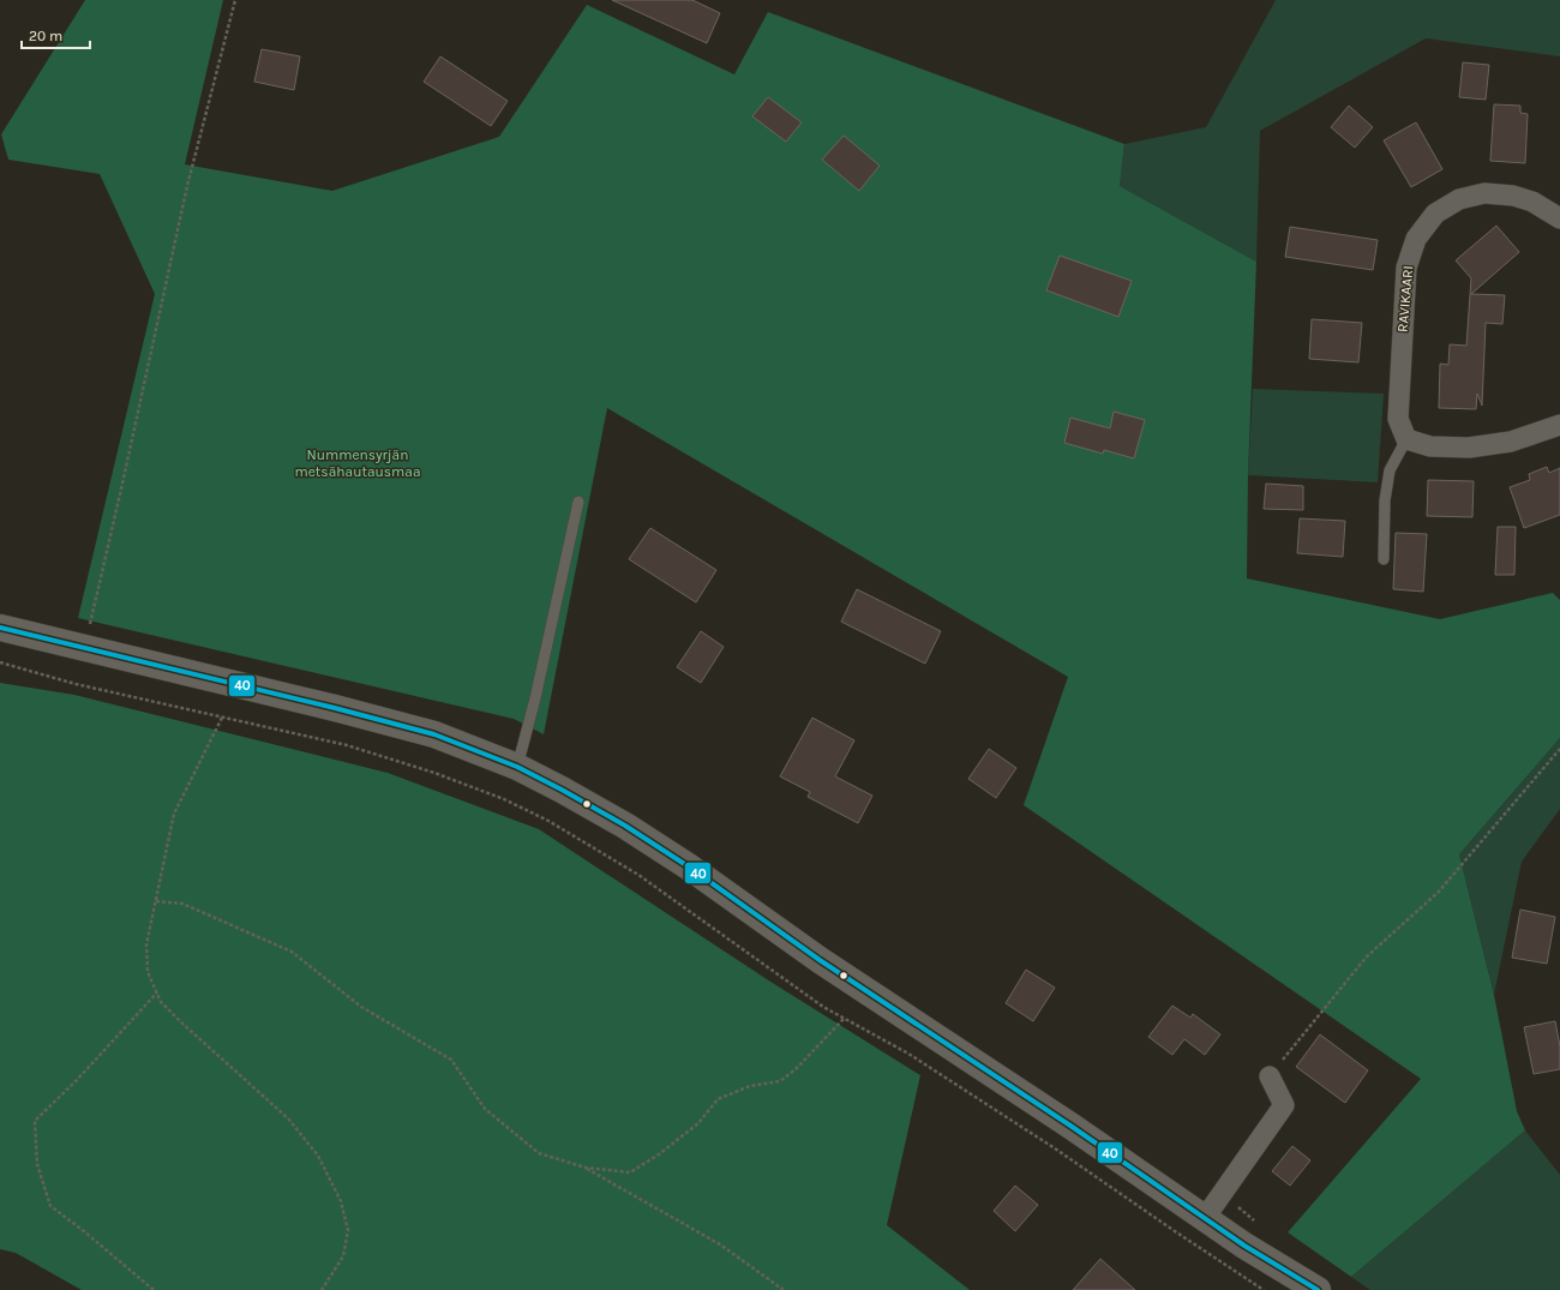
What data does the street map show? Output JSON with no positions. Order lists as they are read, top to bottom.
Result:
{
  "streets": {
    "street": ["RAVIKAARI"]
  },
  "parks": ["Nummensyrjän metsähautausmaa"],
  "lines": ["transit line 40"],
  "scale_bar": "20 m"
}
